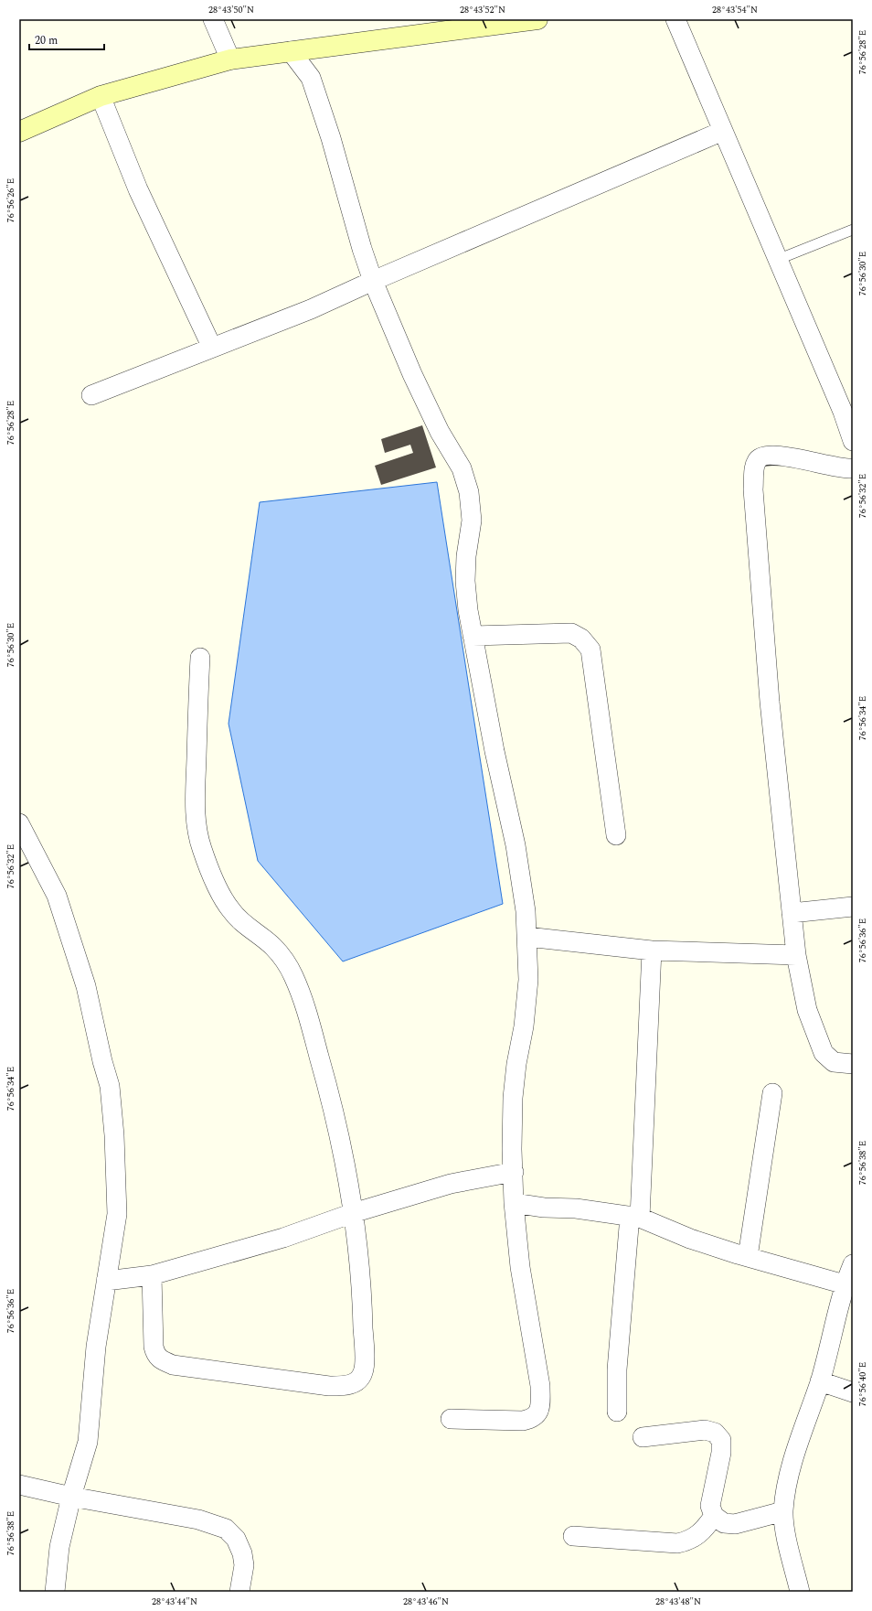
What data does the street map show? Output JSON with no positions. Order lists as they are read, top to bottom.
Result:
{
  "scale_bar": "20 m",
  "coordinates": [
    "28°43'50\"N",
    "28°43'52\"N",
    "28°43'54\"N",
    "76°56'28\"E",
    "76°56'26\"E",
    "76°56'30\"E",
    "76°56'32\"E",
    "76°56'34\"E",
    "76°56'36\"E",
    "76°56'38\"E",
    "76°56'40\"E",
    "28°43'44\"N",
    "28°43'46\"N",
    "28°43'48\"N"
  ]
}
